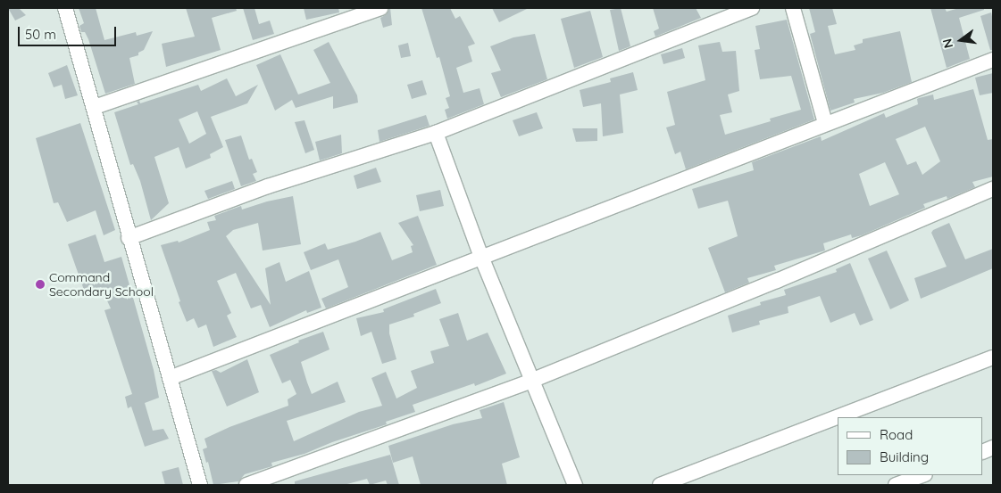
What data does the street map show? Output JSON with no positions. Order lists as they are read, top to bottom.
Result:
{
  "places": ["Command Secondary School"],
  "legend": ["Road", "Building"],
  "scale_bar": "50 m",
  "north": "left"
}
